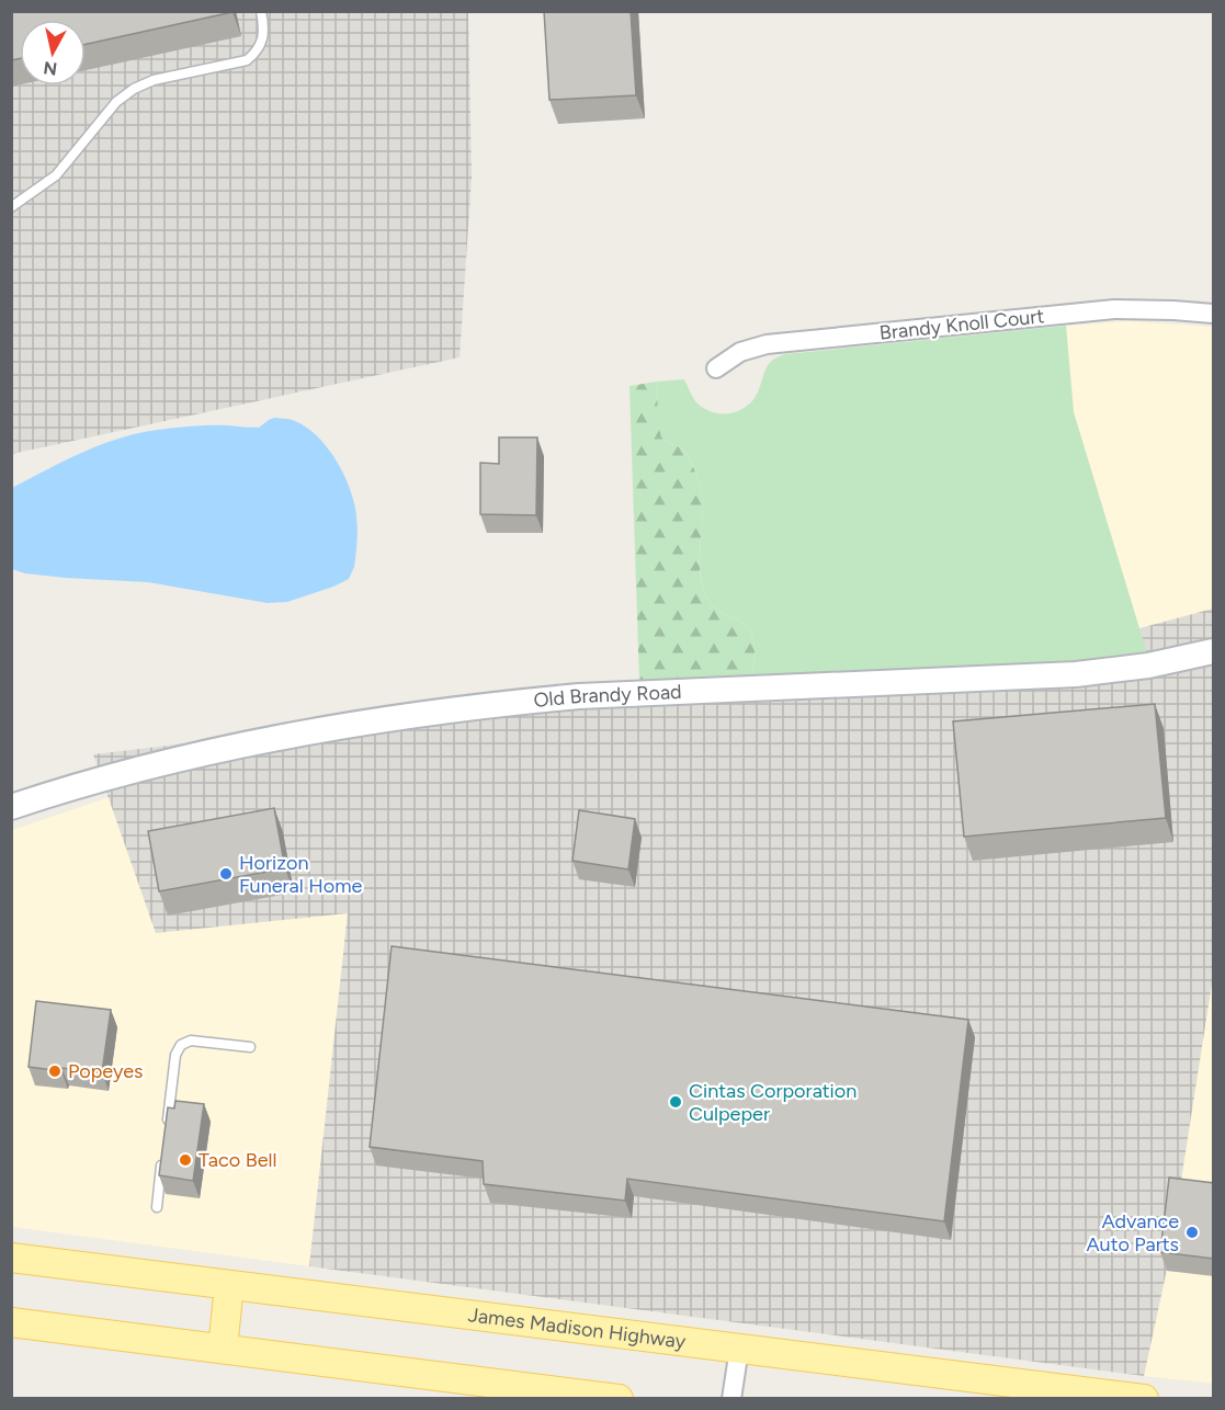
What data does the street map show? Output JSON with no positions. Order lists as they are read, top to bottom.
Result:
{
  "streets": {
    "main road": ["James Madison Highway"],
    "street": ["Brandy Knoll Court", "Old Brandy Road"]
  },
  "places": [
    "Horizon Funeral Home",
    "Popeyes",
    "Cintas Corporation Culpeper",
    "Taco Bell",
    "Advance Auto Parts"
  ],
  "north": "bottom"
}
